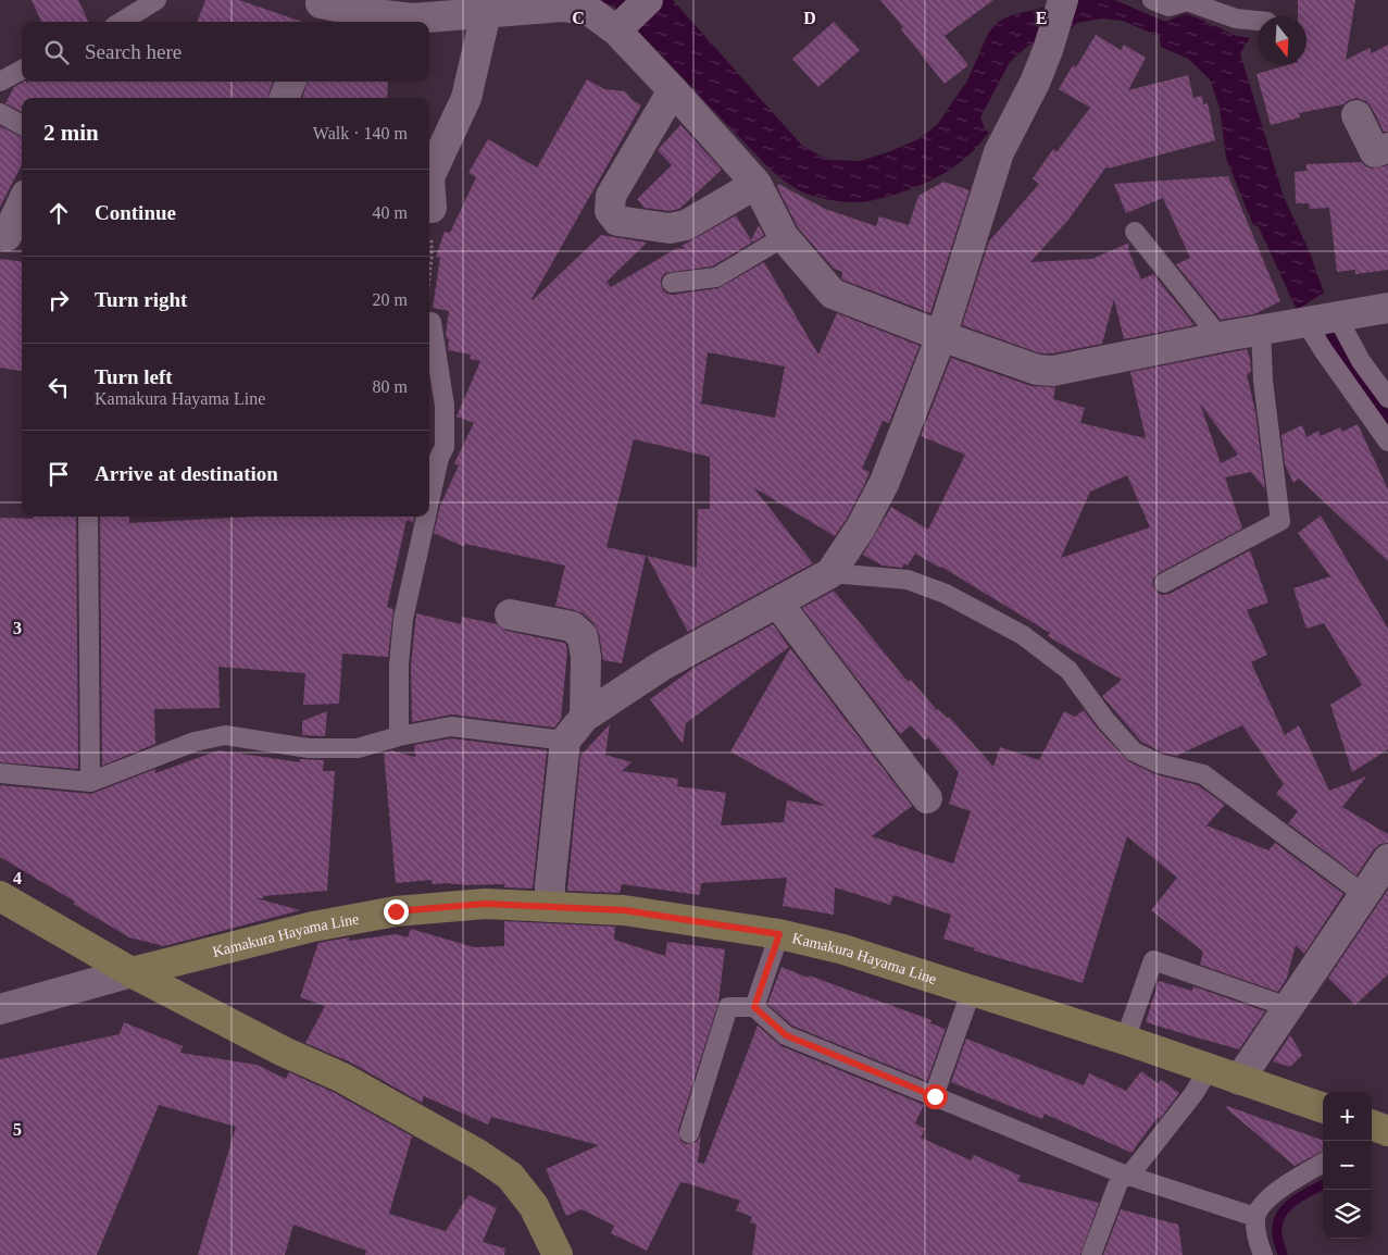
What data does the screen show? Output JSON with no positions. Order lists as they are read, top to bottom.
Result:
{
  "streets": {
    "main road": ["Kamakura Hayama Line"]
  },
  "north": "bottom",
  "page": {
    "search": "Search here",
    "heading": ["2 min", "Walk · 140 m"],
    "list": [
      ["Continue", "40 m"],
      ["Turn right", "20 m"],
      ["Turn left", "Kamakura Hayama Line", "80 m"],
      "Arrive at destination"
    ],
    "map_buttons": ["+", "−"]
  },
  "grid": {
    "columns": ["C", "D", "E"],
    "rows": ["3", "4", "5"]
  }
}
